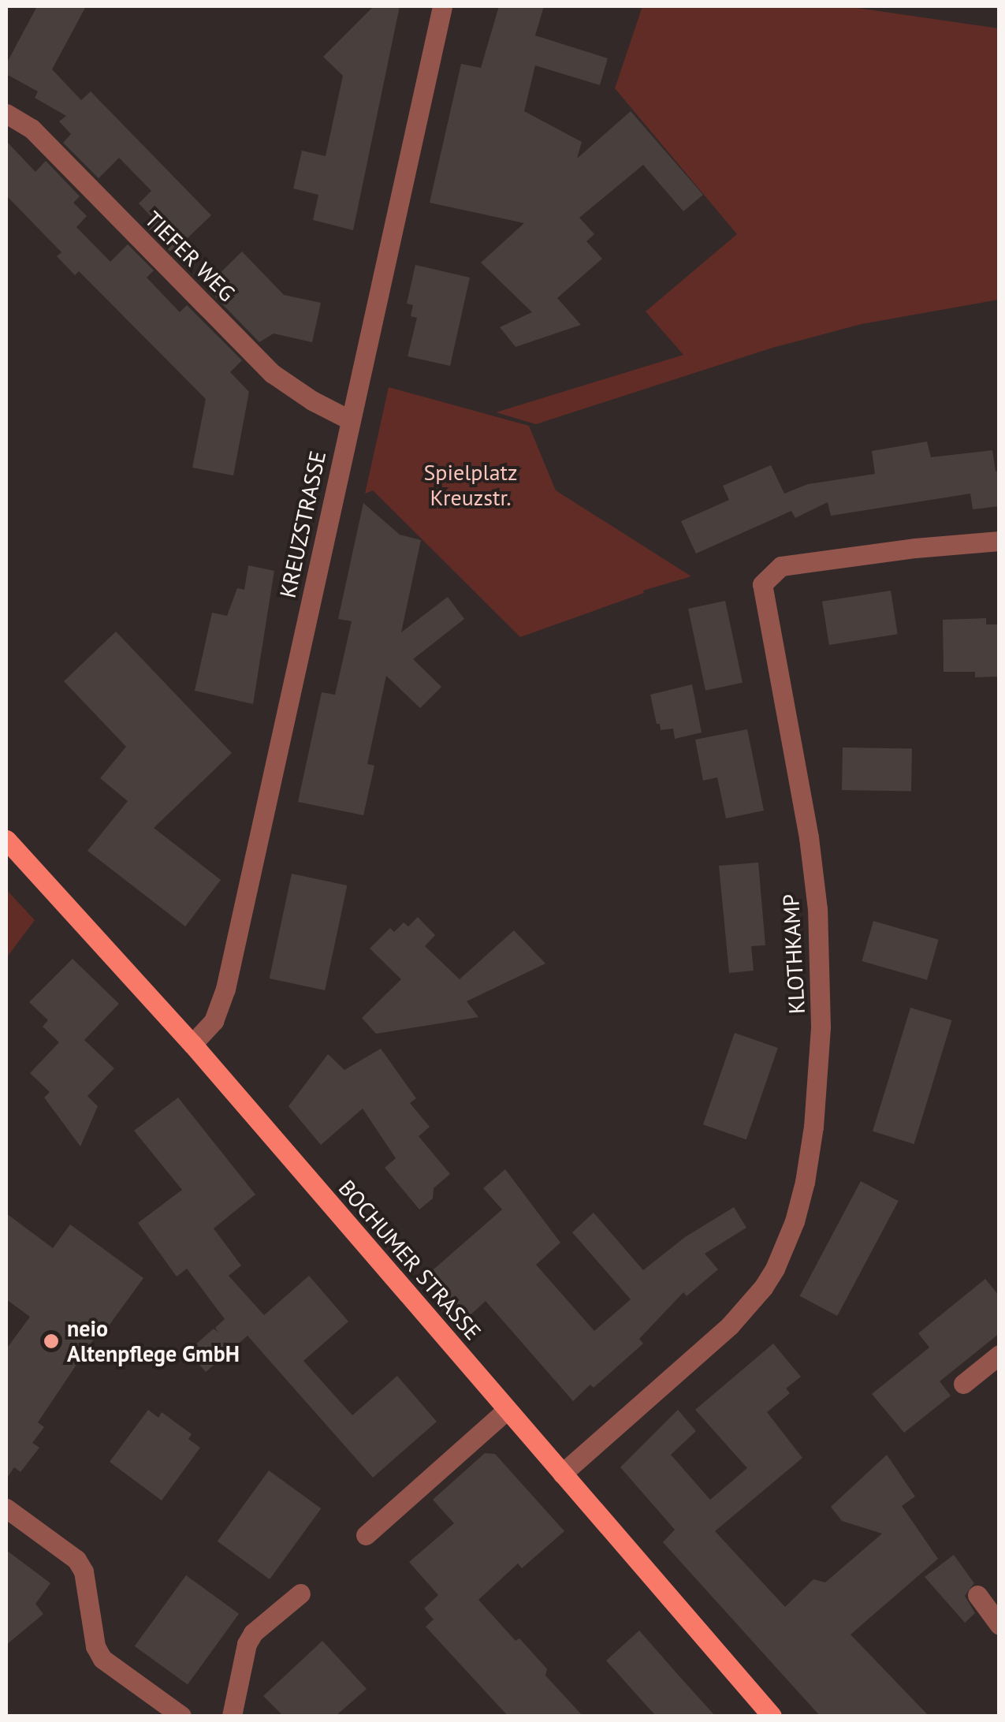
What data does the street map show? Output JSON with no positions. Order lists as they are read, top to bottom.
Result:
{
  "streets": {
    "main road": ["BOCHUMER STRASSE"],
    "street": ["TIEFER WEG", "KREUZSTRASSE", "KLOTHKAMP"]
  },
  "crossings": [
    ["TIEFER WEG", "KREUZSTRASSE"],
    ["KREUZSTRASSE", "BOCHUMER STRASSE"],
    ["KLOTHKAMP", "BOCHUMER STRASSE"]
  ],
  "parks": ["Spielplatz Kreuzstr."],
  "places": ["neio Altenpflege GmbH"]
}
